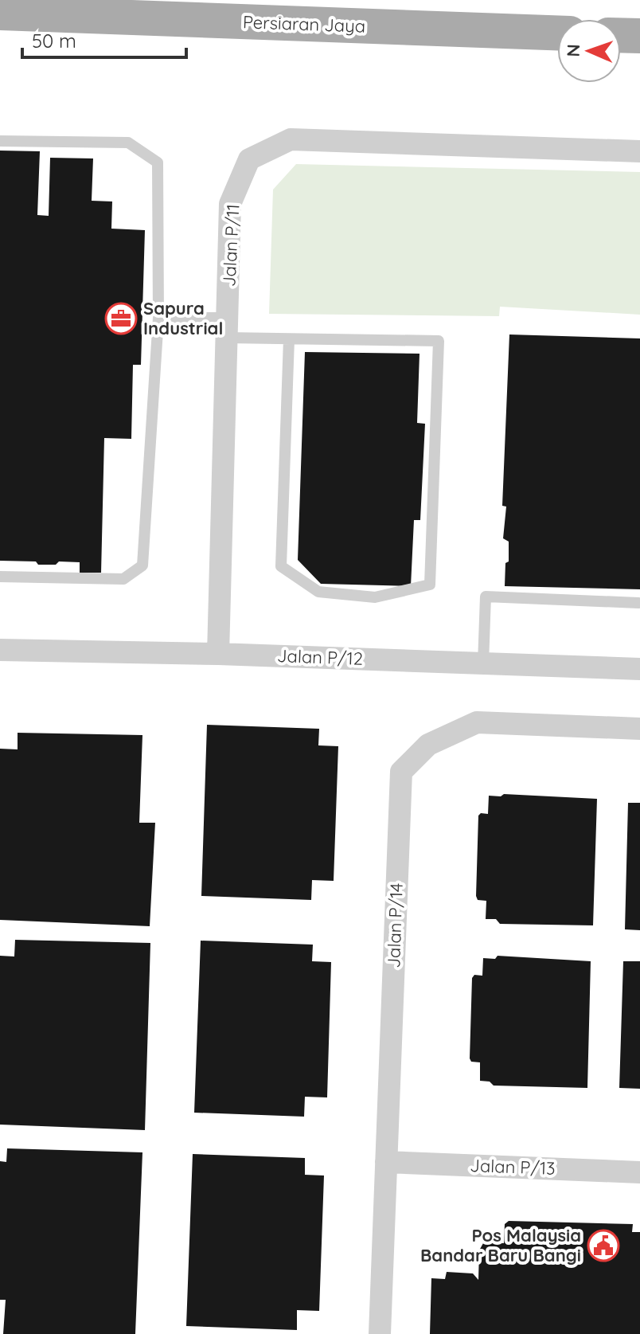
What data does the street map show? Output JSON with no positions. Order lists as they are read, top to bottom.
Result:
{
  "streets": {
    "main road": ["Persiaran Jaya"],
    "street": [
      "Jalan P/11",
      "Jalan P/12",
      "Jalan P/14",
      "Jalan P/13"
    ]
  },
  "crossings": [
    ["Jalan P/11", "Jalan P/12"],
    ["Jalan P/14", "Jalan P/13"]
  ],
  "places": {
    "office": ["Sapura Industrial"],
    "public building": ["Pos Malaysia Bandar Baru Bangi"]
  },
  "scale_bar": "50 m",
  "north": "left"
}
